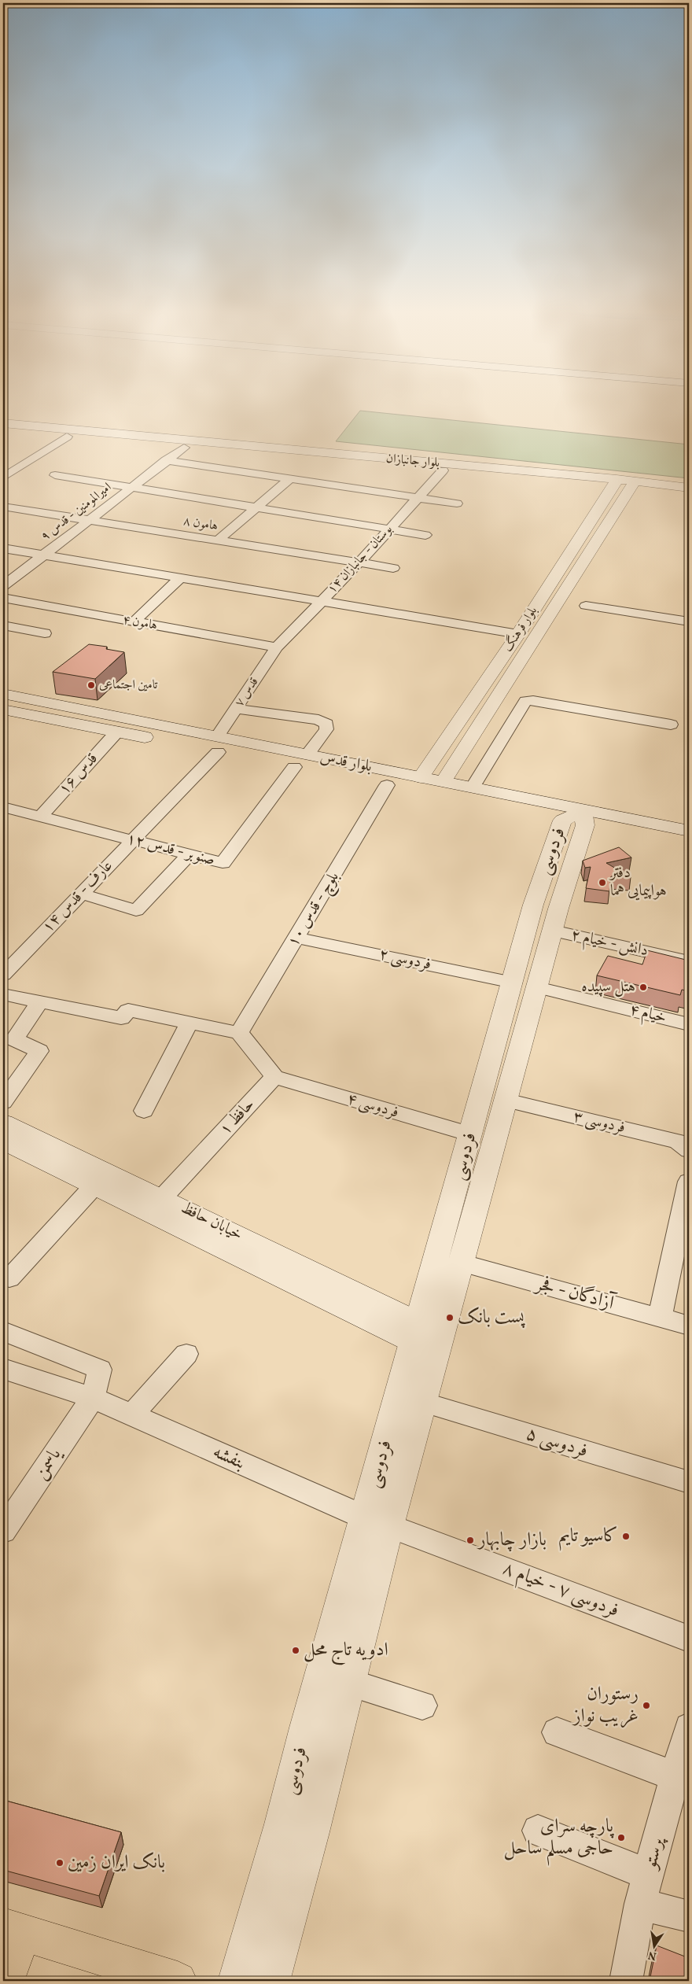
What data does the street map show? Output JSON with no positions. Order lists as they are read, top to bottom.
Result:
{
  "streets": {
    "street": [
      "بلوار جانبازان",
      "امیرالمومنین - قدس ۹",
      "هامون ۸",
      "بوستان - جانبازان ۱۴",
      "هامون ۴",
      "بلوار فرهنگ",
      "قدس ۷",
      "بلوار قدس",
      "قدس ۱۶",
      "صنوبر - قدس ۱۲",
      "فردوسی",
      "عارف - قدس ۱۴",
      "بلوچ - قدس ۱۰",
      "دانش - خیام ۲",
      "فردوسی ۲",
      "خیام ۴",
      "فردوسی ۴",
      "حافظ ۱",
      "فردوسی ۳",
      "خیابان حافظ",
      "آزادگان - فجر",
      "فردوسی ۵",
      "بنفشه",
      "یاسمن",
      "فردوسی ۷ - خیام ۸",
      "پرستو"
    ]
  },
  "crossings": [
    ["بلوار جانبازان", "امیرالمومنین - قدس ۹"],
    ["بلوار جانبازان", "بوستان - جانبازان ۱۴"],
    ["بلوار جانبازان", "بلوار فرهنگ"],
    ["امیرالمومنین - قدس ۹", "هامون ۸"],
    ["هامون ۸", "بوستان - جانبازان ۱۴"],
    ["بوستان - جانبازان ۱۴", "هامون ۴"],
    ["بوستان - جانبازان ۱۴", "قدس ۷"],
    ["هامون ۴", "قدس ۷"],
    ["بلوار فرهنگ", "بلوار قدس"],
    ["قدس ۷", "بلوار قدس"],
    ["قدس ۷", "عارف - قدس ۱۴"],
    ["بلوار قدس", "قدس ۱۶"],
    ["بلوار قدس", "صنوبر - قدس ۱۲"],
    ["بلوار قدس", "فردوسی"],
    ["بلوار قدس", "عارف - قدس ۱۴"],
    ["بلوار قدس", "بلوچ - قدس ۱۰"],
    ["قدس ۱۶", "صنوبر - قدس ۱۲"],
    ["صنوبر - قدس ۱۲", "عارف - قدس ۱۴"],
    ["فردوسی", "دانش - خیام ۲"],
    ["فردوسی", "فردوسی ۲"],
    ["فردوسی", "خیام ۴"],
    ["فردوسی", "فردوسی ۴"],
    ["فردوسی", "فردوسی ۳"],
    ["فردوسی", "خیابان حافظ"],
    ["فردوسی", "آزادگان - فجر"],
    ["فردوسی", "فردوسی ۵"],
    ["فردوسی", "بنفشه"],
    ["فردوسی", "فردوسی ۷ - خیام ۸"],
    ["بلوچ - قدس ۱۰", "فردوسی ۲"],
    ["فردوسی ۲", "خیام ۴"],
    ["فردوسی ۴", "حافظ ۱"],
    ["حافظ ۱", "خیابان حافظ"],
    ["بنفشه", "یاسمن"],
    ["بنفشه", "فردوسی ۷ - خیام ۸"]
  ],
  "places": [
    "تامین اجتماعی",
    "دفتر هواپیمایی هما",
    "هتل سپیده",
    "پست بانک",
    "کاسیو تایم",
    "بازار چابهار",
    "ادویه تاج محل",
    "رستوران غریب نواز",
    "پارچه سرای حاجی مسلم ساحل",
    "بانک ایران زمین"
  ],
  "north": "bottom"
}
